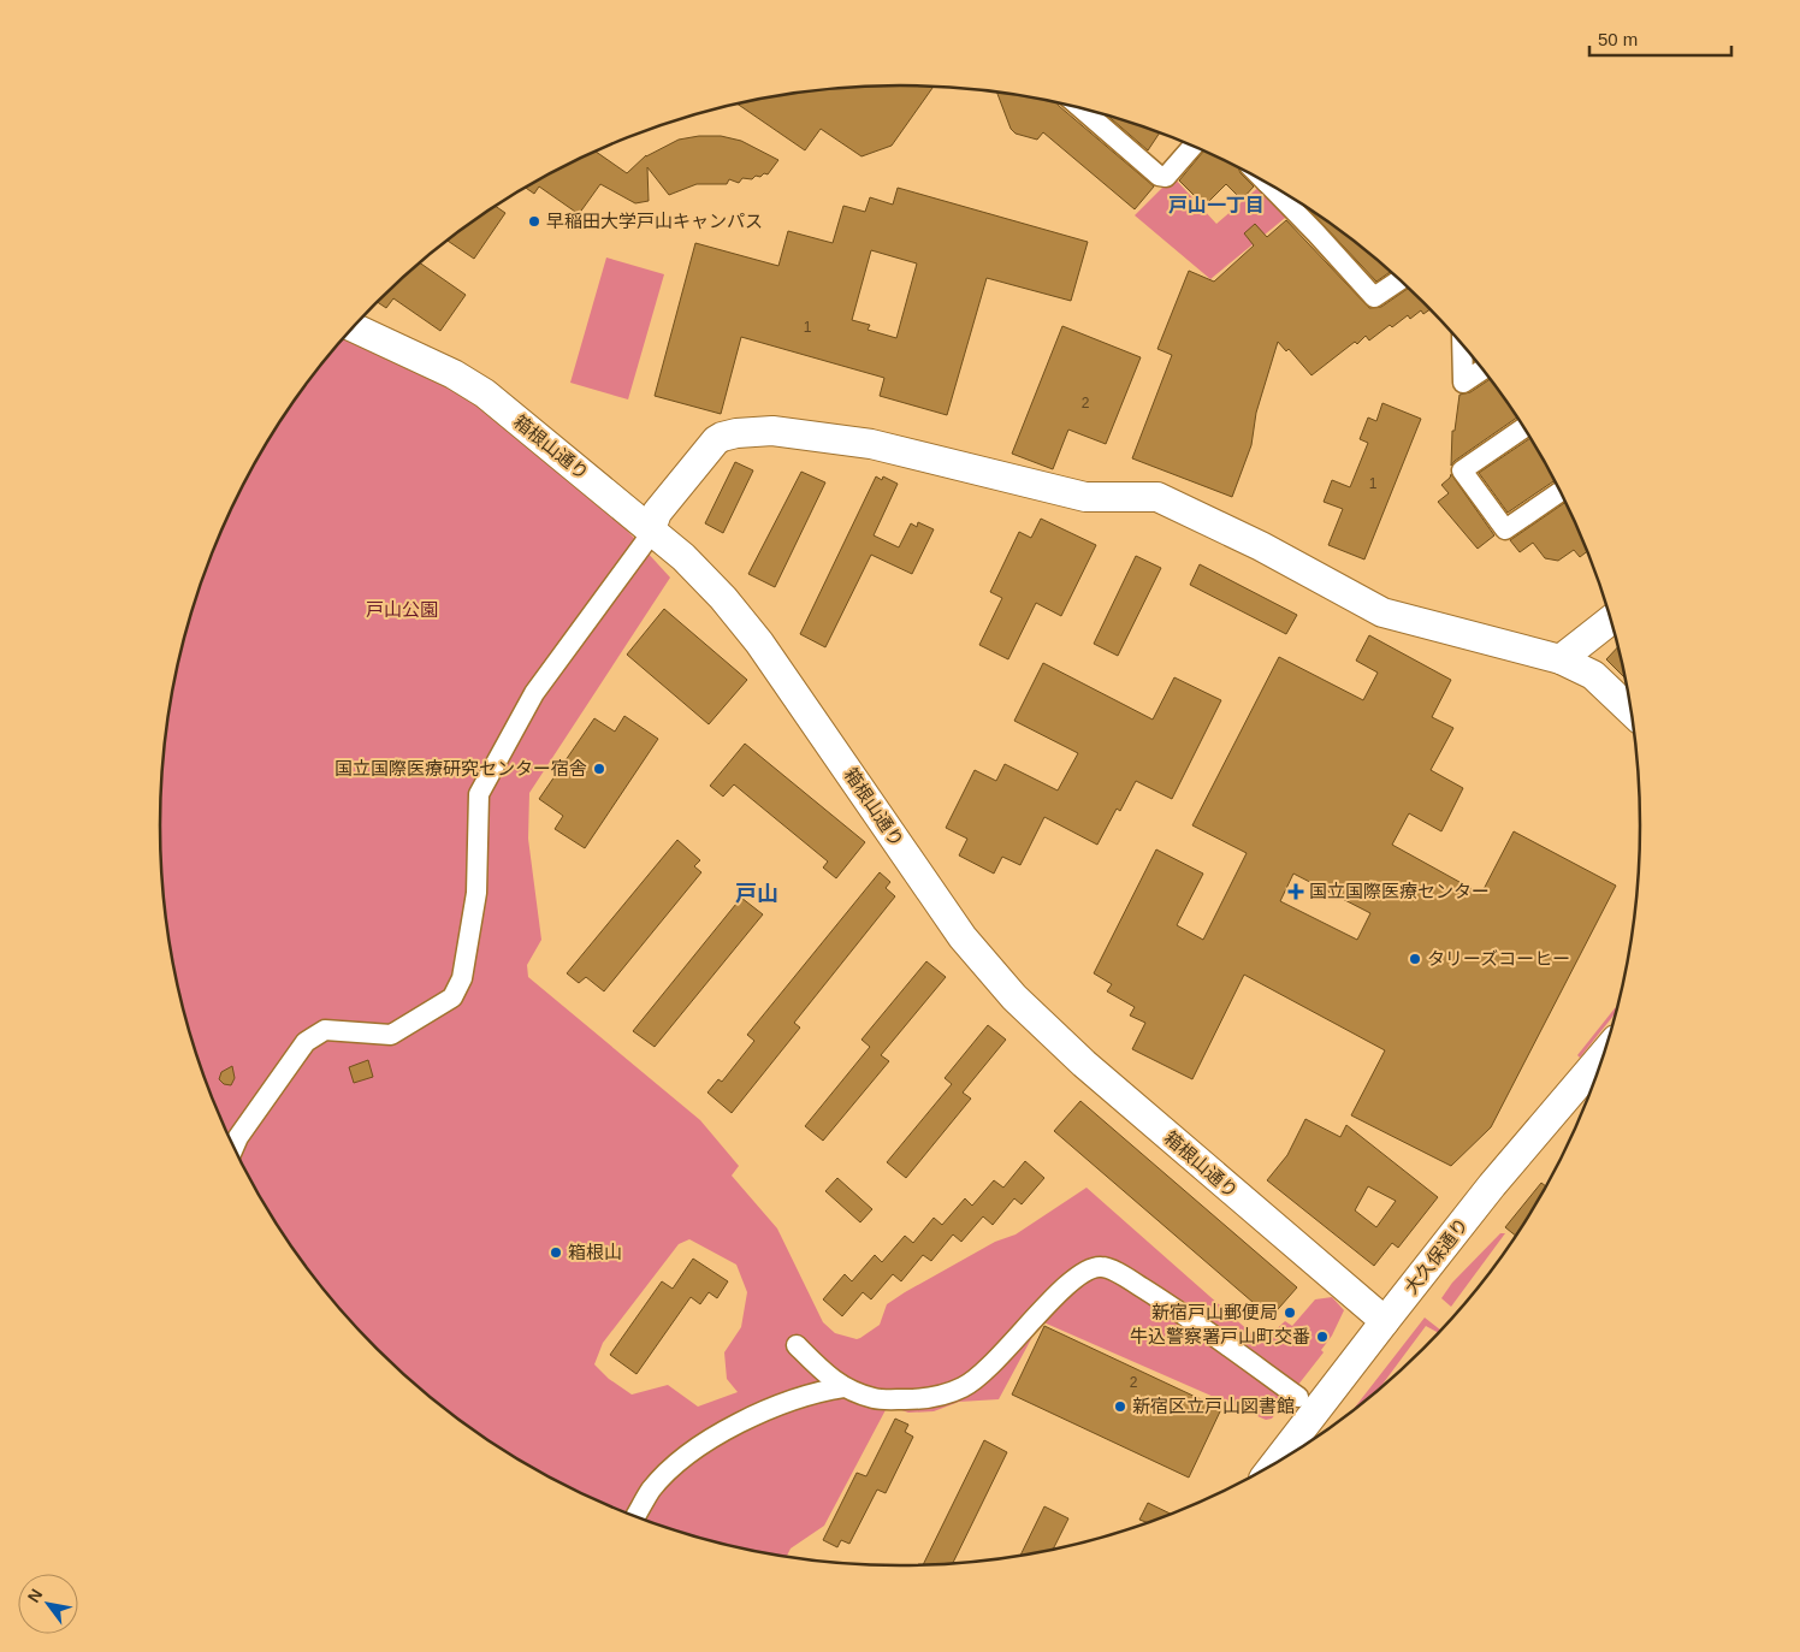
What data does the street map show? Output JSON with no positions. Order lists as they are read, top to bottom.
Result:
{
  "streets": {
    "street": ["箱根山通り", "大久保通り"]
  },
  "crossings": [
    ["箱根山通り", "大久保通り"]
  ],
  "districts": ["戸山一丁目", "戸山"],
  "parks": ["戸山公園"],
  "places": {
    "other": [
      "早稲田大学戸山キャンパス",
      "国立国際医療研究センター宿舎",
      "タリーズコーヒー",
      "箱根山",
      "新宿戸山郵便局",
      "牛込警察署戸山町交番",
      "新宿区立戸山図書館"
    ],
    "health": ["国立国際医療センター"]
  },
  "house_numbers": [
    "1",
    "2",
    "1",
    "2"
  ],
  "scale_bar": "50 m",
  "north": "top left"
}
